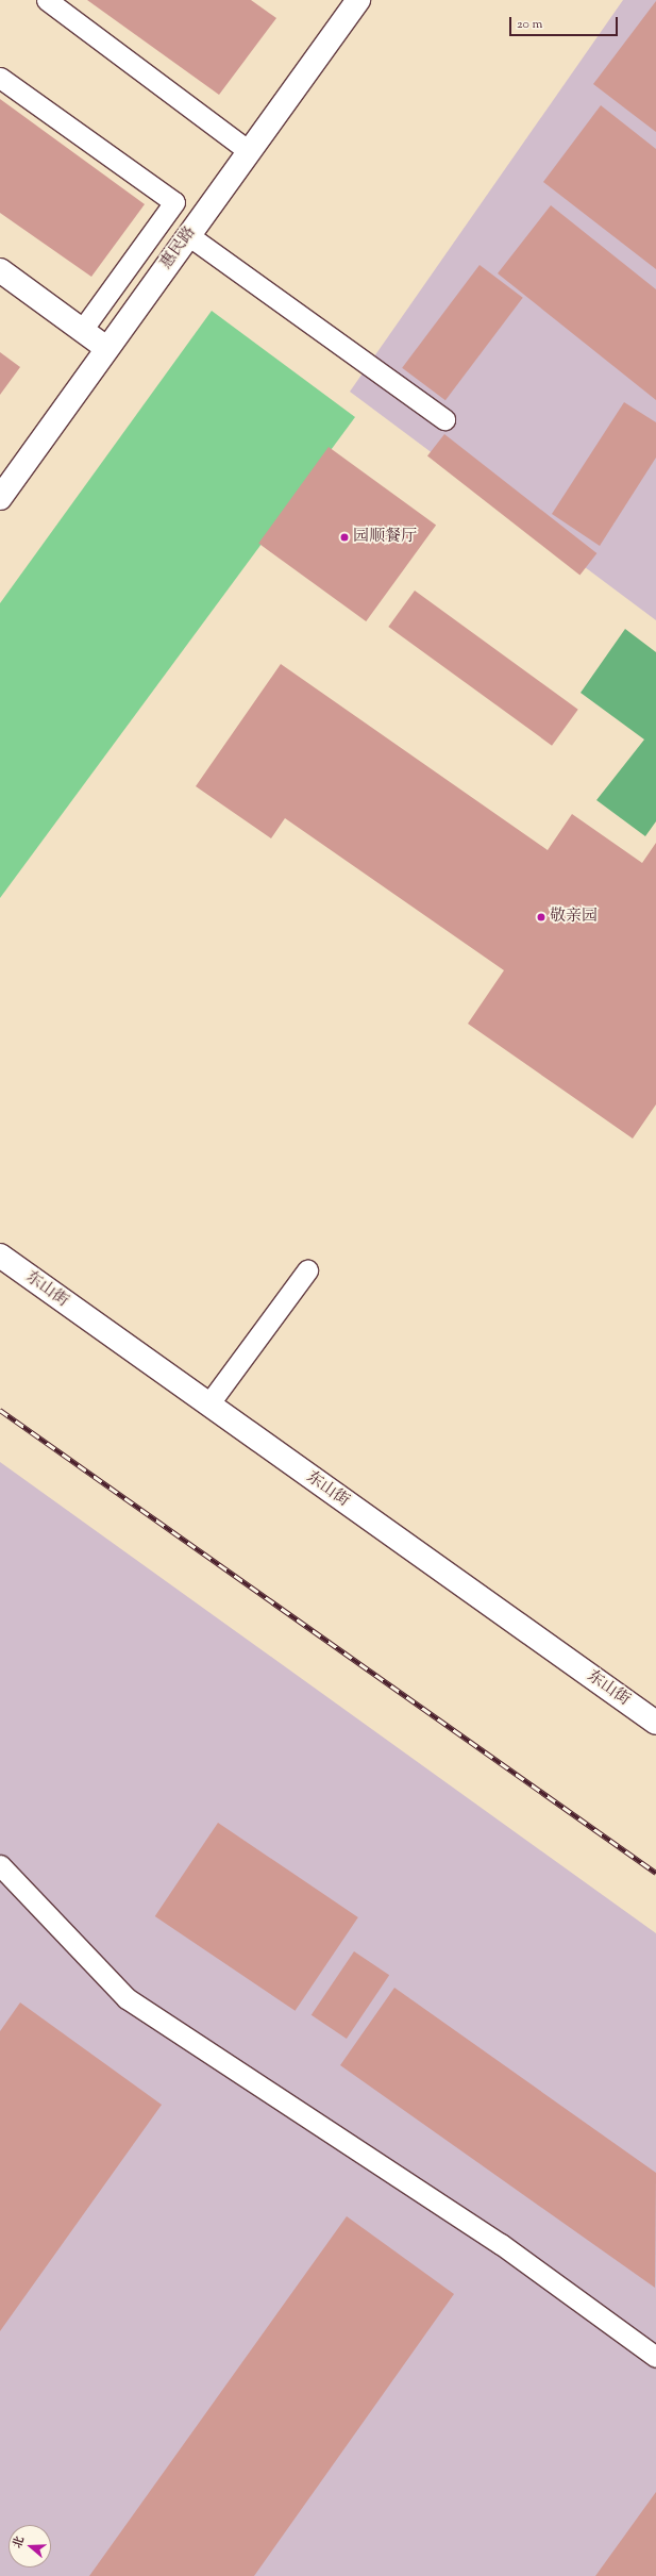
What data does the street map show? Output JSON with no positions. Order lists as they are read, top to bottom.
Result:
{
  "streets": {
    "main road": ["惠民路", "东山街"]
  },
  "places": ["园顺餐厅", "敬亲园"],
  "scale_bar": "20 m",
  "north": "left"
}
